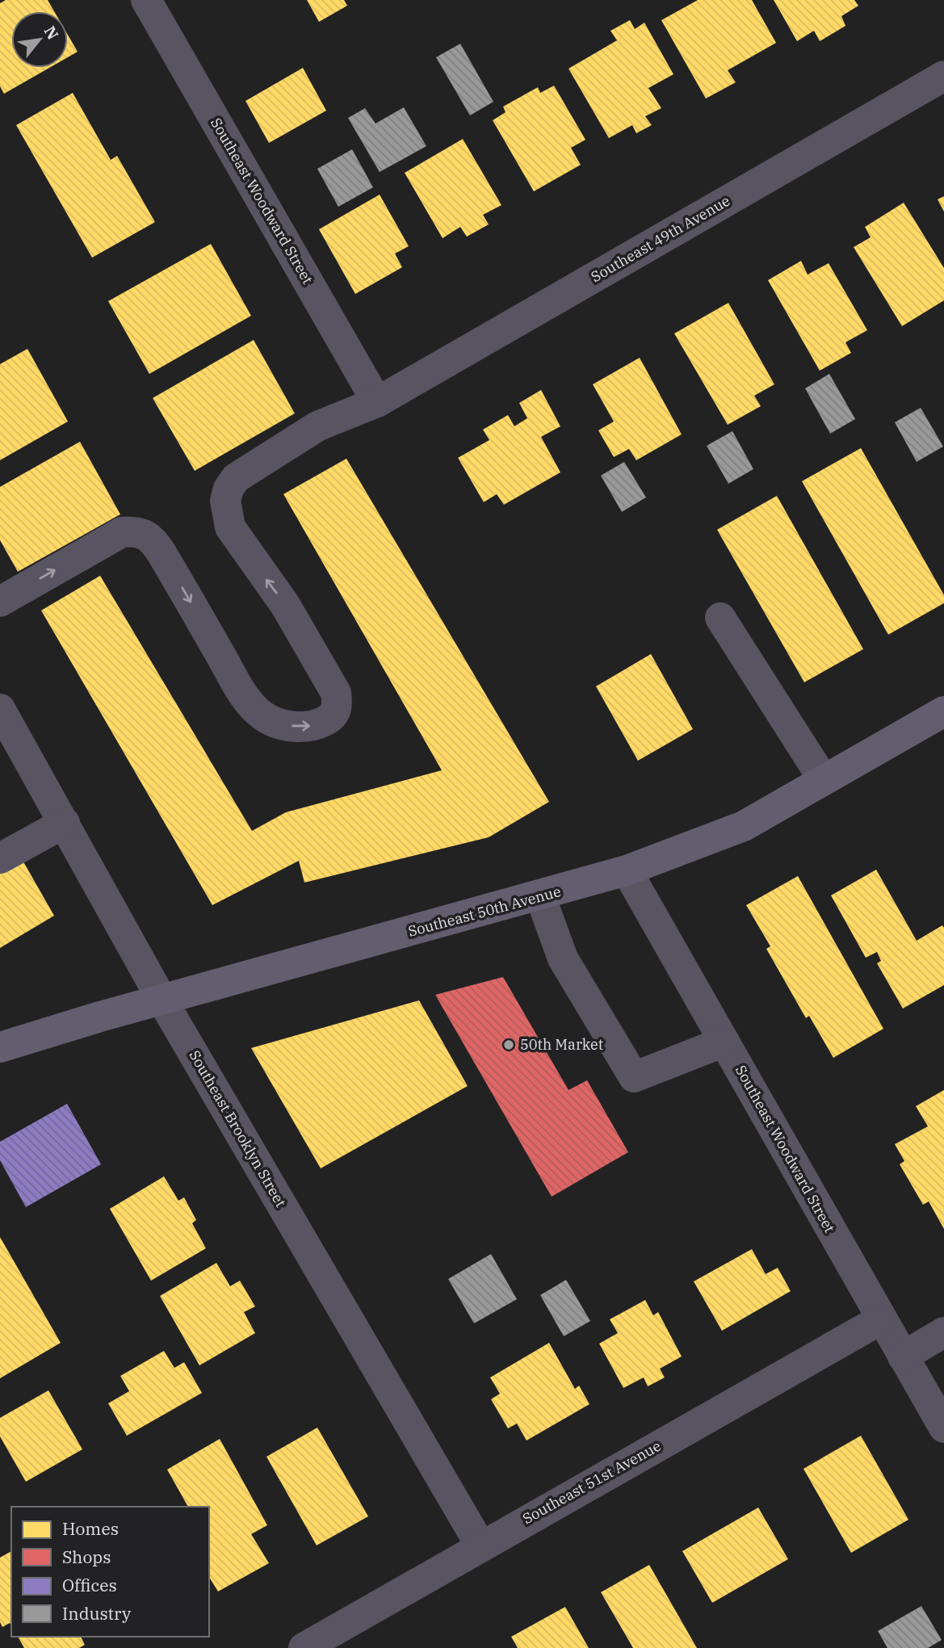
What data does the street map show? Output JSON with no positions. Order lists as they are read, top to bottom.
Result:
{
  "streets": {
    "main road": ["Southeast 50th Avenue"],
    "street": [
      "Southeast Woodward Street",
      "Southeast 49th Avenue",
      "Southeast Brooklyn Street",
      "Southeast 51st Avenue"
    ]
  },
  "crossings": [
    ["Southeast Woodward Street", "Southeast 49th Avenue"],
    ["Southeast Woodward Street", "Southeast 50th Avenue"],
    ["Southeast Woodward Street", "Southeast 51st Avenue"],
    ["Southeast 50th Avenue", "Southeast Brooklyn Street"],
    ["Southeast Brooklyn Street", "Southeast 51st Avenue"]
  ],
  "places": ["50th Market"],
  "legend": [
    "Homes",
    "Shops",
    "Offices",
    "Industry"
  ],
  "north": "top right"
}
